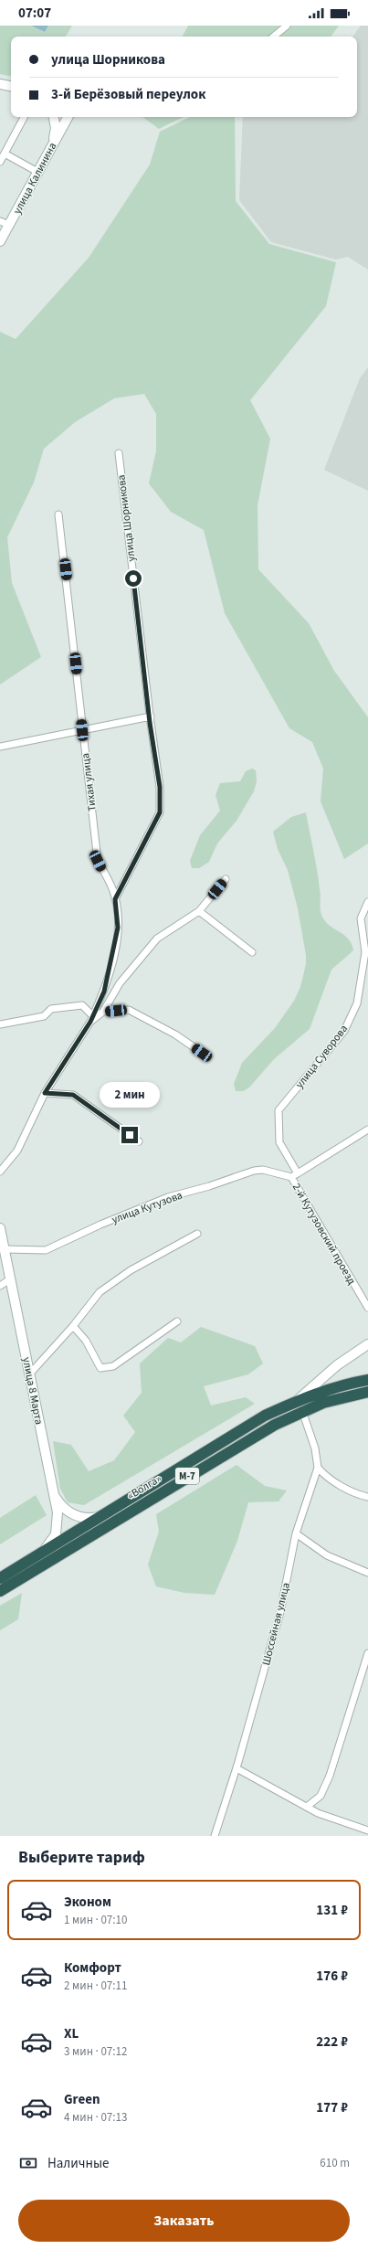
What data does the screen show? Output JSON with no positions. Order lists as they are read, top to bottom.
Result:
{
  "streets": {
    "highway": ["М-7", "«Волга»"],
    "main road": ["улица Калинина", "улица 8 Марта"],
    "street": [
      "улица Шорникова",
      "Тихая улица",
      "улица Суворова",
      "улица Кутузова",
      "2-й Кутузовский проезд",
      "Шоссейная улица"
    ]
  },
  "crossings": [
    ["улица Шорникова", "Тихая улица"],
    ["улица Суворова", "2-й Кутузовский проезд"],
    ["улица Кутузова", "2-й Кутузовский проезд"],
    ["улица Кутузова", "улица 8 Марта"],
    ["улица 8 Марта", "«Волга»"],
    ["«Волга»", "Шоссейная улица"]
  ],
  "page": {
    "status": "07:07",
    "banner": ["улица Шорникова", "3-й Берёзовый переулок"],
    "bubble": "2 мин",
    "heading": "Выберите тариф",
    "list": [
      {
        "name": "Эконом",
        "note": "1 мин · 07:10",
        "value": "131 ₽"
      },
      {
        "name": "Комфорт",
        "note": "2 мин · 07:11",
        "value": "176 ₽"
      },
      {
        "name": "XL",
        "note": "3 мин · 07:12",
        "value": "222 ₽"
      },
      {
        "name": "Green",
        "note": "4 мин · 07:13",
        "value": "177 ₽"
      }
    ],
    "pay": ["Наличные", "610 m"],
    "buttons": "Заказать"
  }
}
